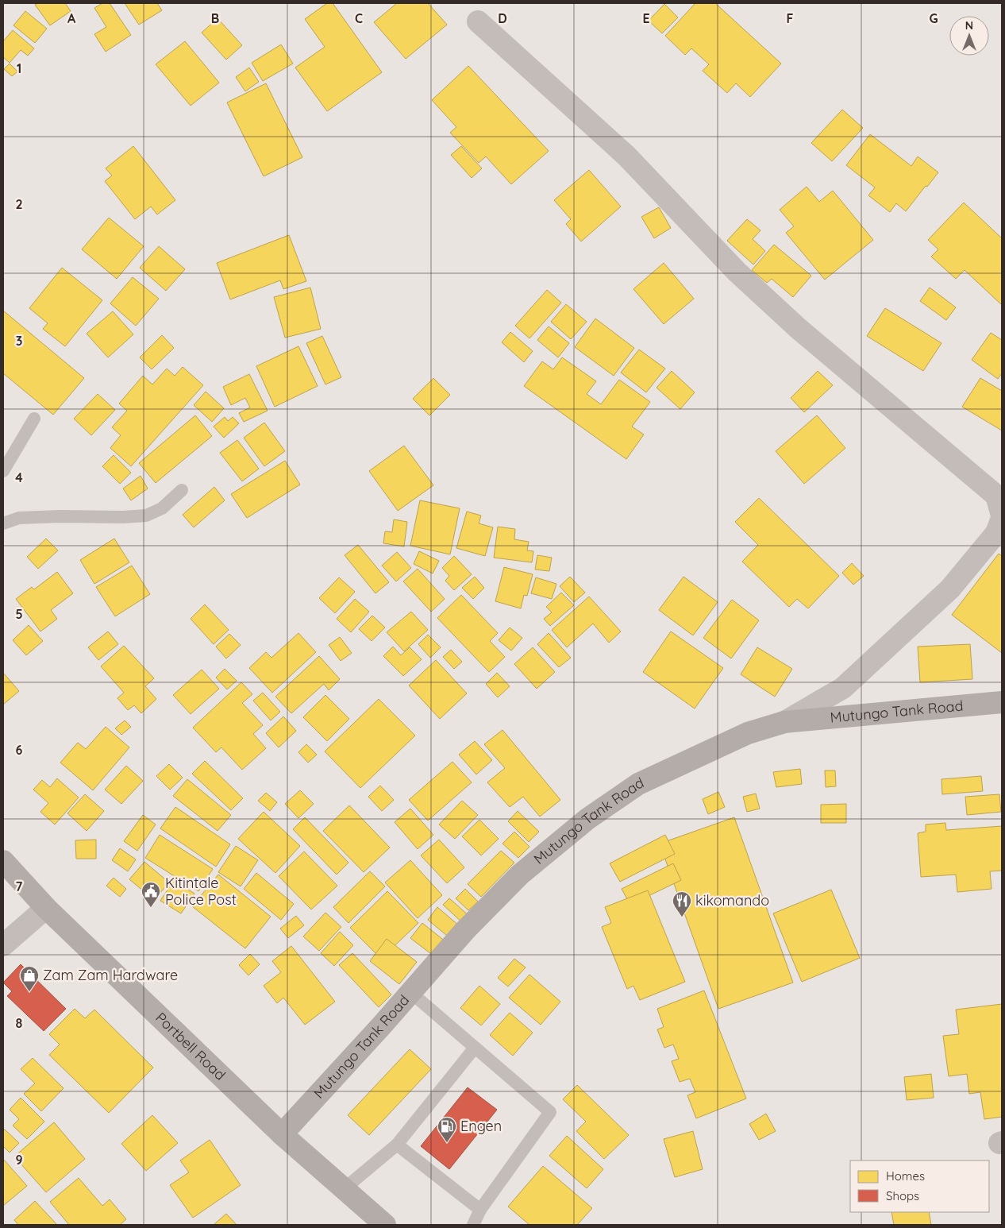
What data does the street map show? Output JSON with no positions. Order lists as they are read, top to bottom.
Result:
{
  "streets": {
    "street": ["Mutungo Tank Road", "Portbell Road"]
  },
  "crossings": [
    ["Mutungo Tank Road", "Portbell Road"]
  ],
  "places": {
    "public building": ["Kitintale Police Post"],
    "restaurant": ["kikomando"],
    "shop": ["Zam Zam Hardware"],
    "fuel station": ["Engen"]
  },
  "legend": ["Homes", "Shops"],
  "north": "top",
  "grid": {
    "columns": [
      "A",
      "B",
      "C",
      "D",
      "E",
      "F",
      "G"
    ],
    "rows": [
      "1",
      "2",
      "3",
      "4",
      "5",
      "6",
      "7",
      "8",
      "9"
    ]
  }
}
